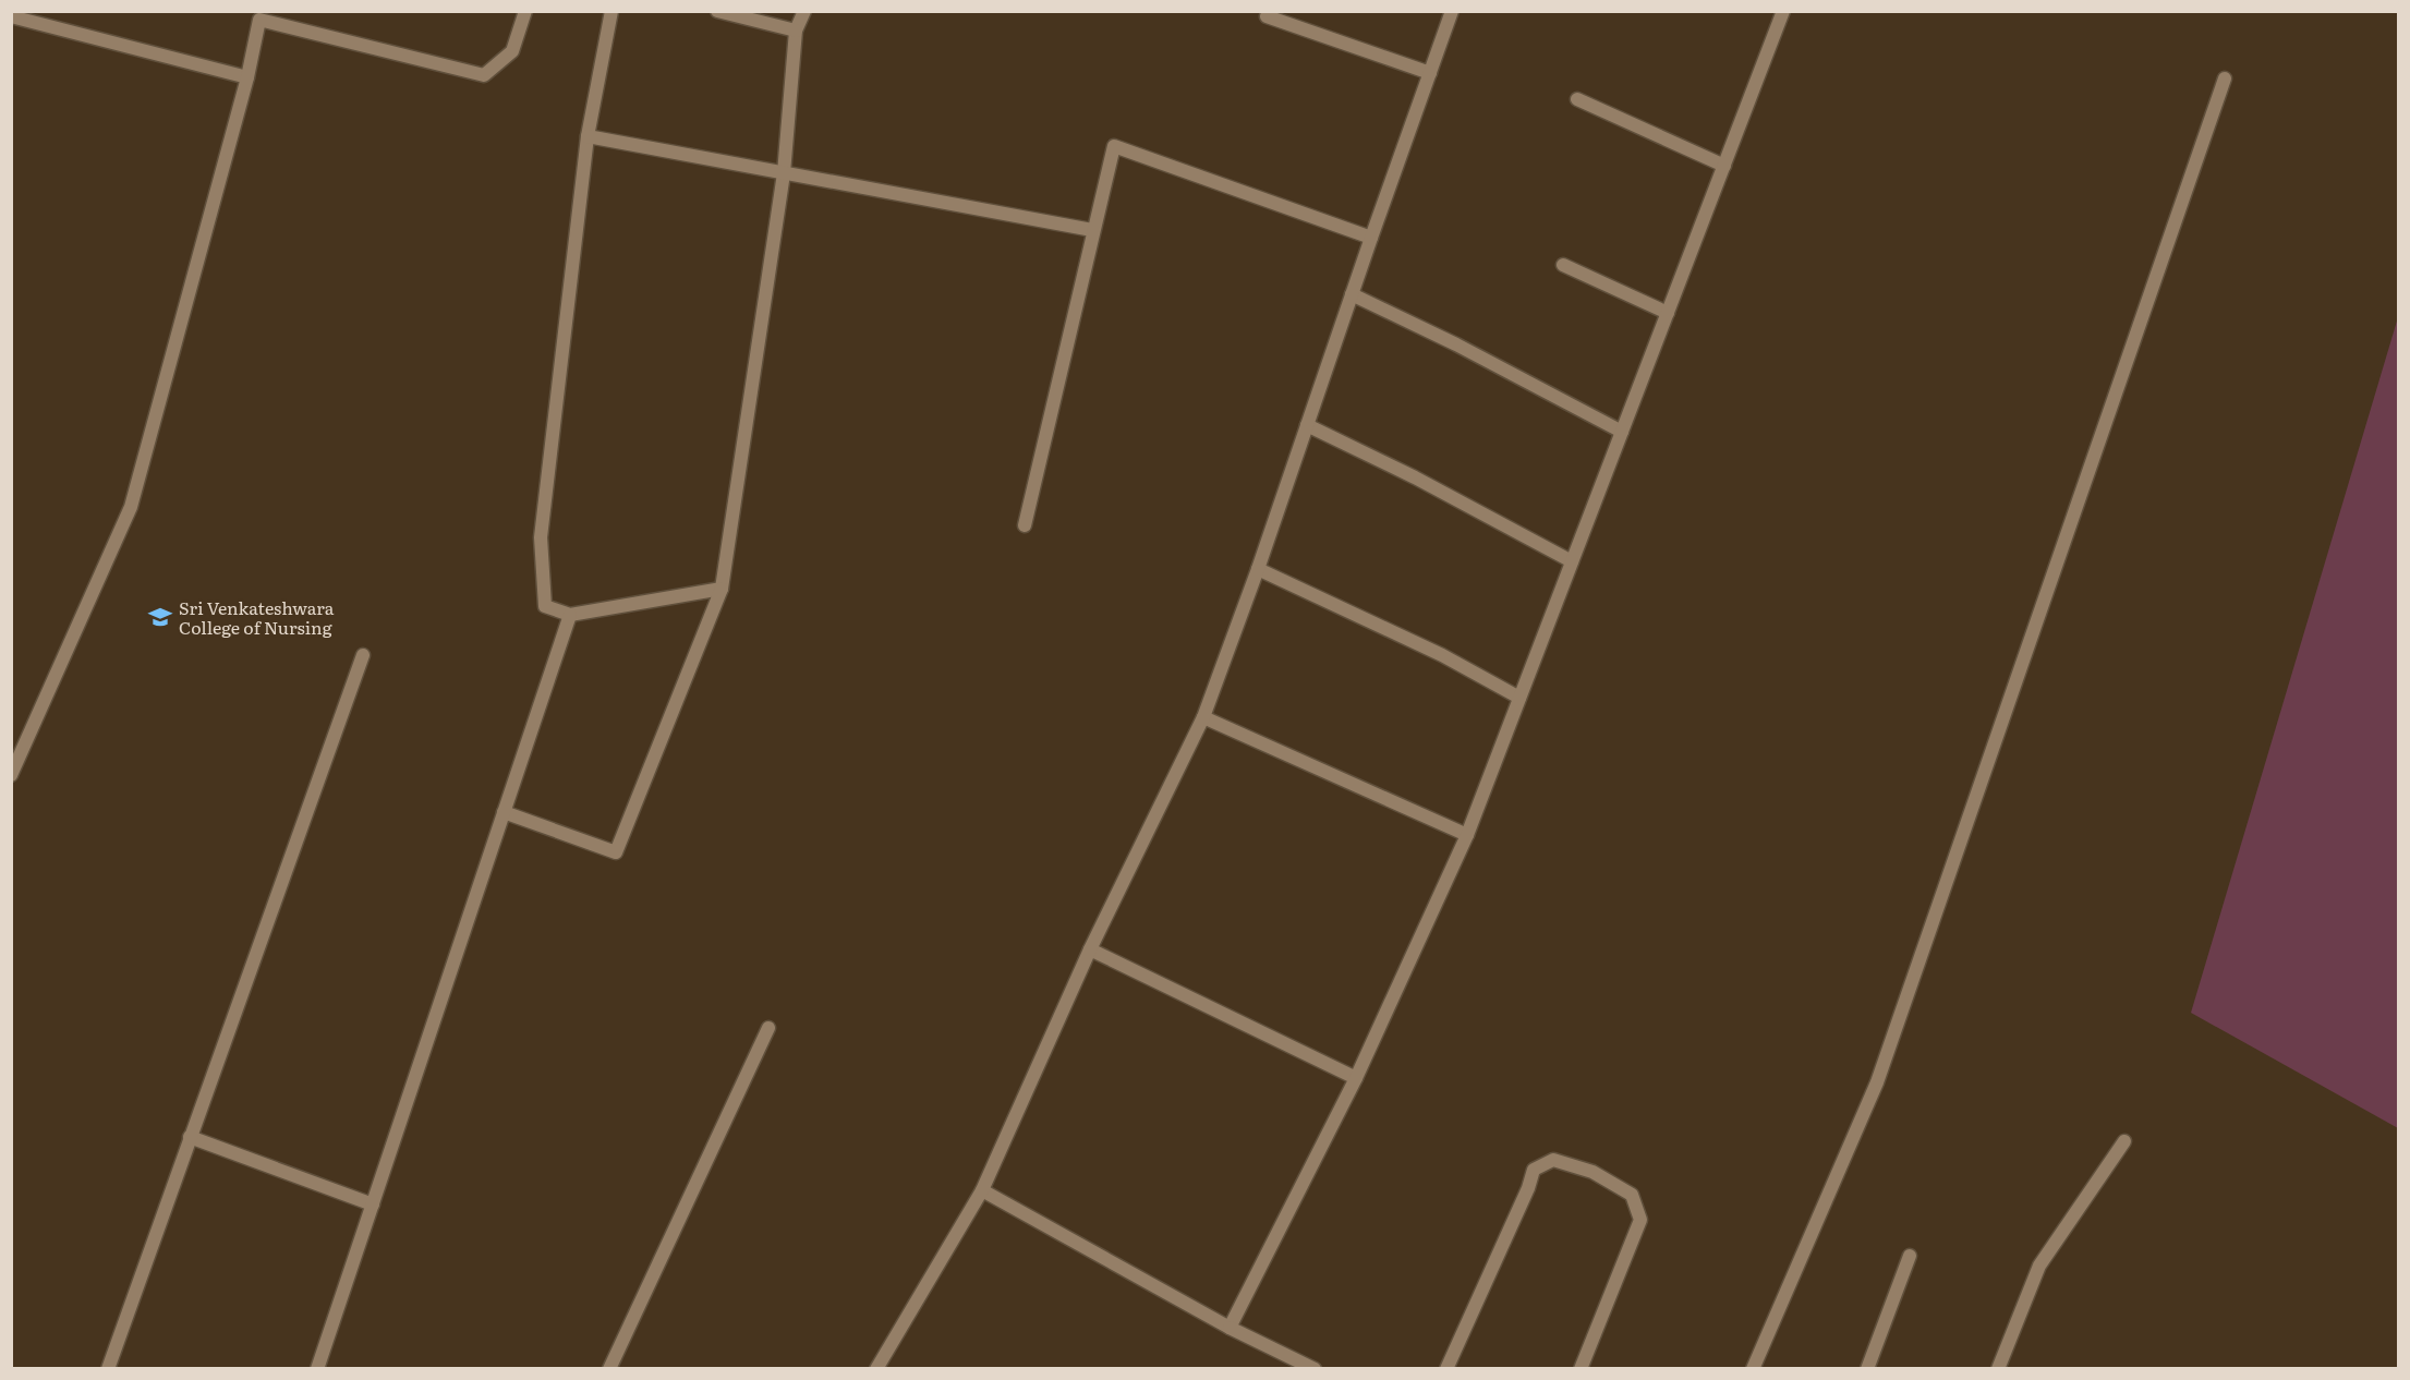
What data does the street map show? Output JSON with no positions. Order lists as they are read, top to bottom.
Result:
{
  "places": {
    "school or university": ["Sri Venkateshwara College of Nursing"]
  }
}
